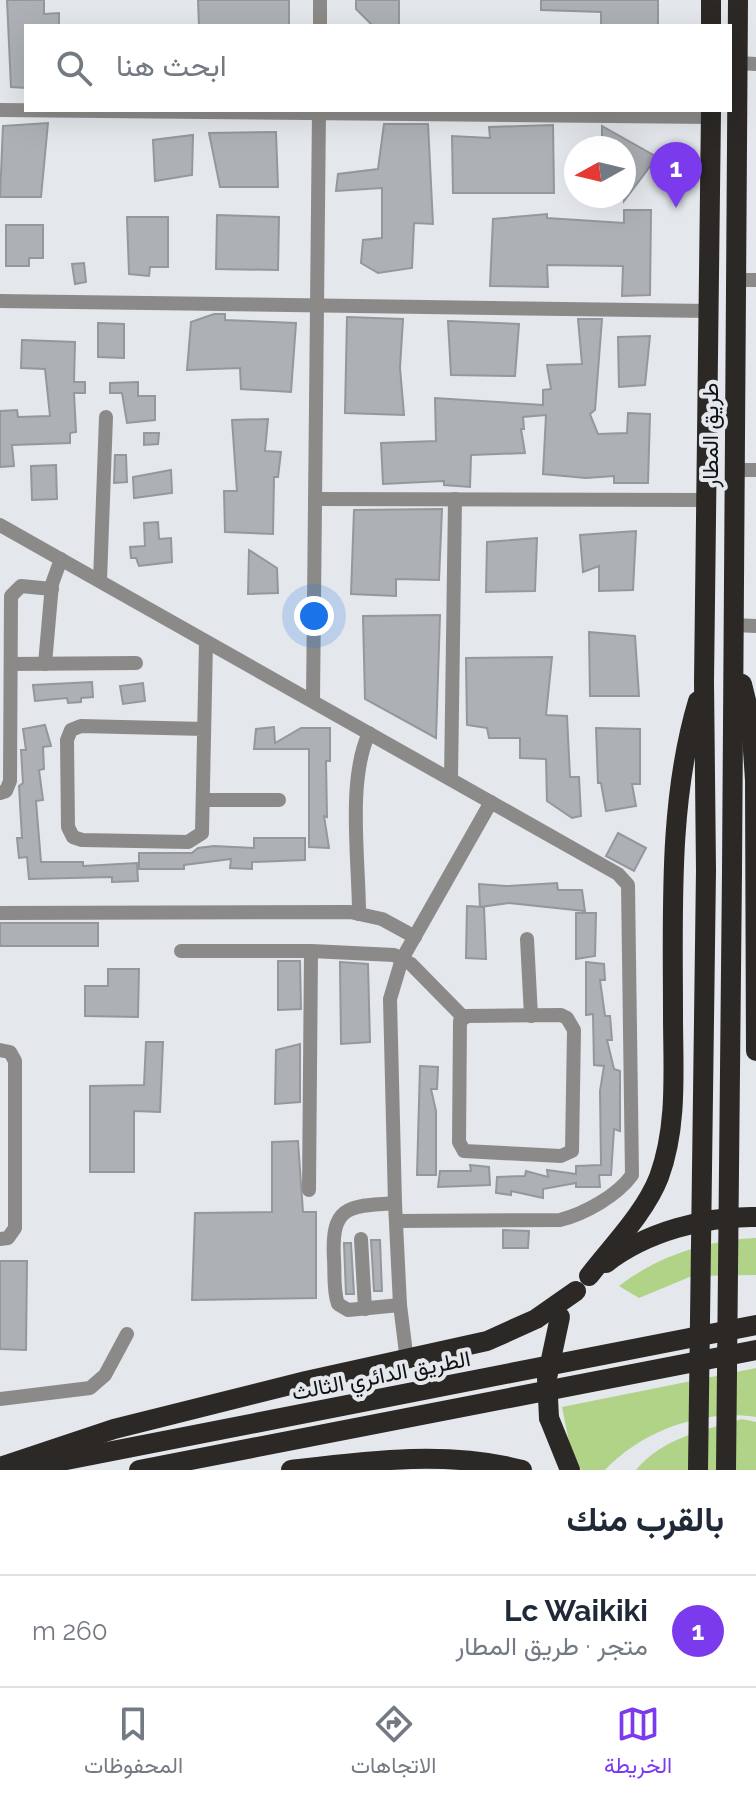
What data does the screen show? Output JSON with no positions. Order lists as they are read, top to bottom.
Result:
{
  "streets": {
    "highway": ["طريق المطار", "الطريق الدائري الثالث"]
  },
  "north": "left",
  "page": {
    "search": "ابحث هنا",
    "pins": "1",
    "heading": "بالقرب منك",
    "list": [
      {
        "mark": "1",
        "name": "Lc Waikiki",
        "note": "متجر · طريق المطار",
        "value": "260 m"
      }
    ],
    "nav": ["الخريطة", "الاتجاهات", "المحفوظات"]
  }
}
